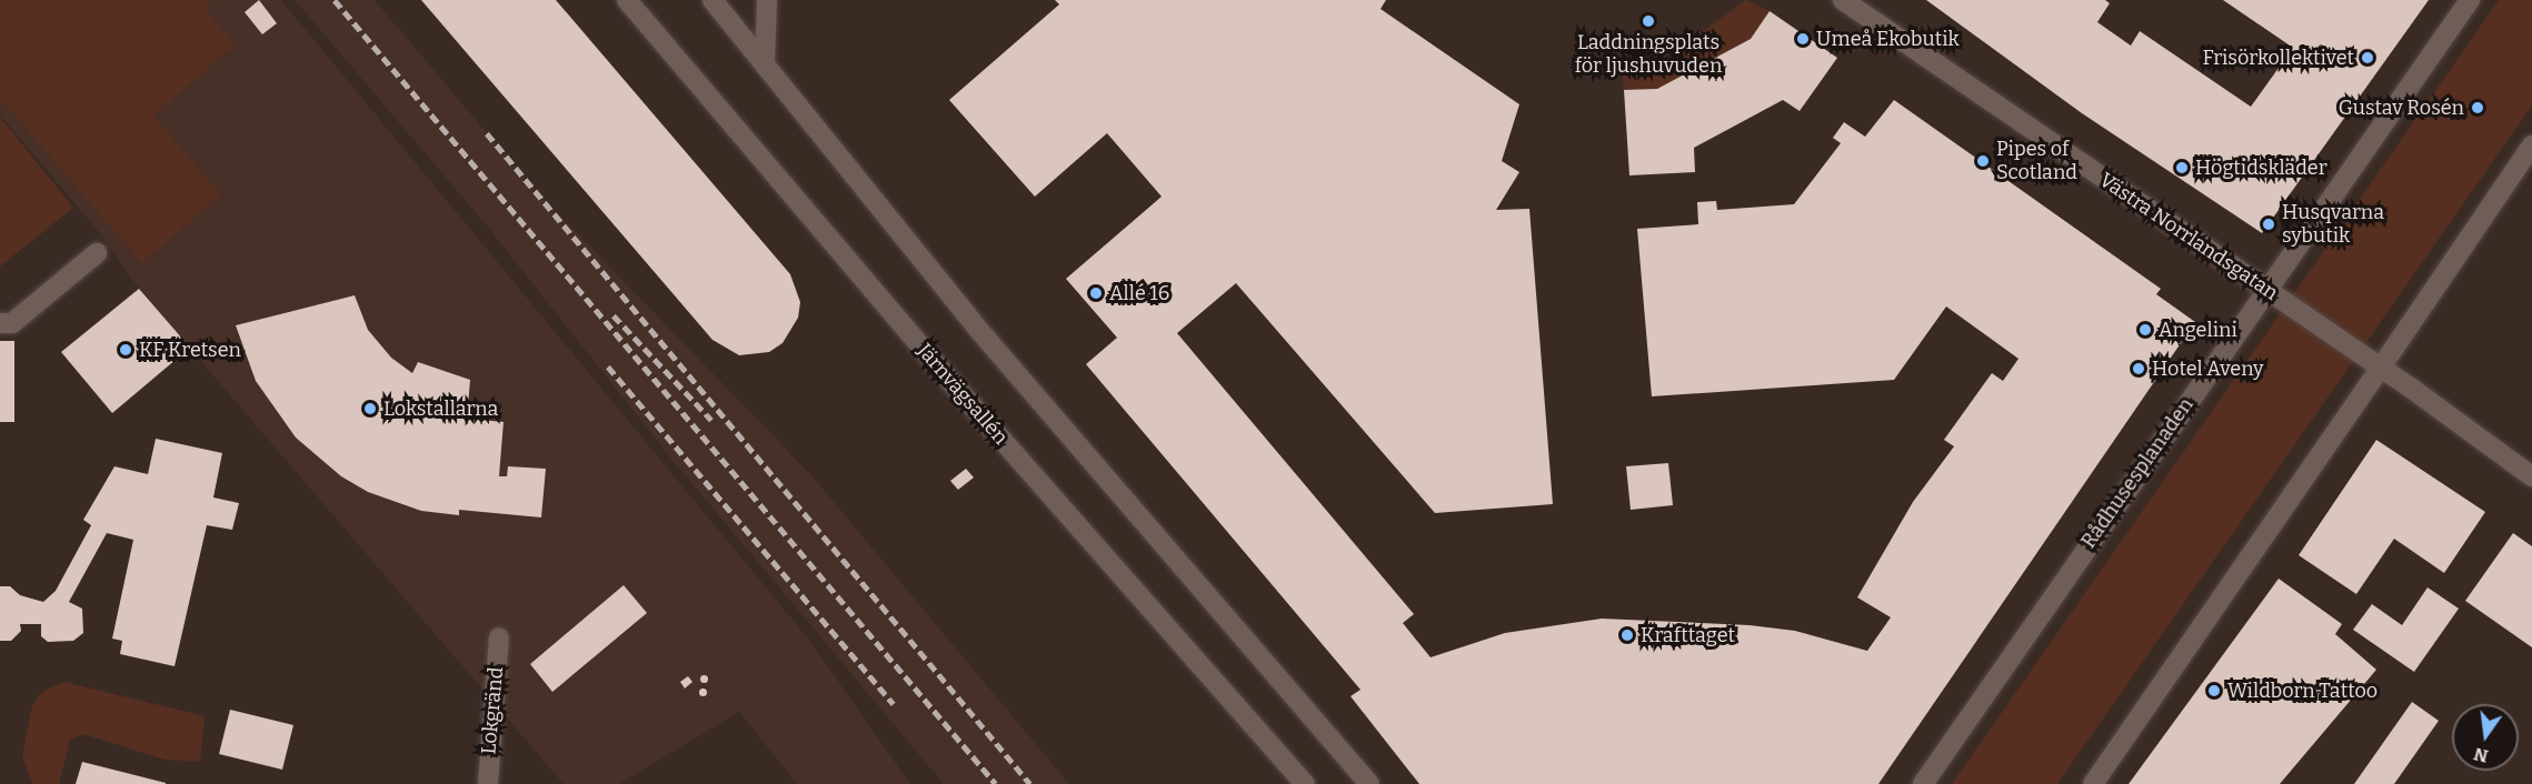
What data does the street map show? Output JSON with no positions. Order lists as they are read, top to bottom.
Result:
{
  "streets": {
    "street": [
      "Västra Norrlandsgatan",
      "Järnvägsallén",
      "Rådhusesplanaden",
      "Lokgränd"
    ]
  },
  "crossings": [
    ["Västra Norrlandsgatan", "Rådhusesplanaden"]
  ],
  "places": [
    "Laddningsplats för ljushuvuden",
    "Umeå Ekobutik",
    "Frisörkollektivet",
    "Gustav Rosén",
    "Pipes of Scotland",
    "Högtidskläder",
    "Husqvarna sybutik",
    "Allé 16",
    "Angelini",
    "KF Kretsen",
    "Hotel Aveny",
    "Lokstallarna",
    "Krafttaget",
    "Wildborn Tattoo"
  ],
  "north": "bottom"
}
